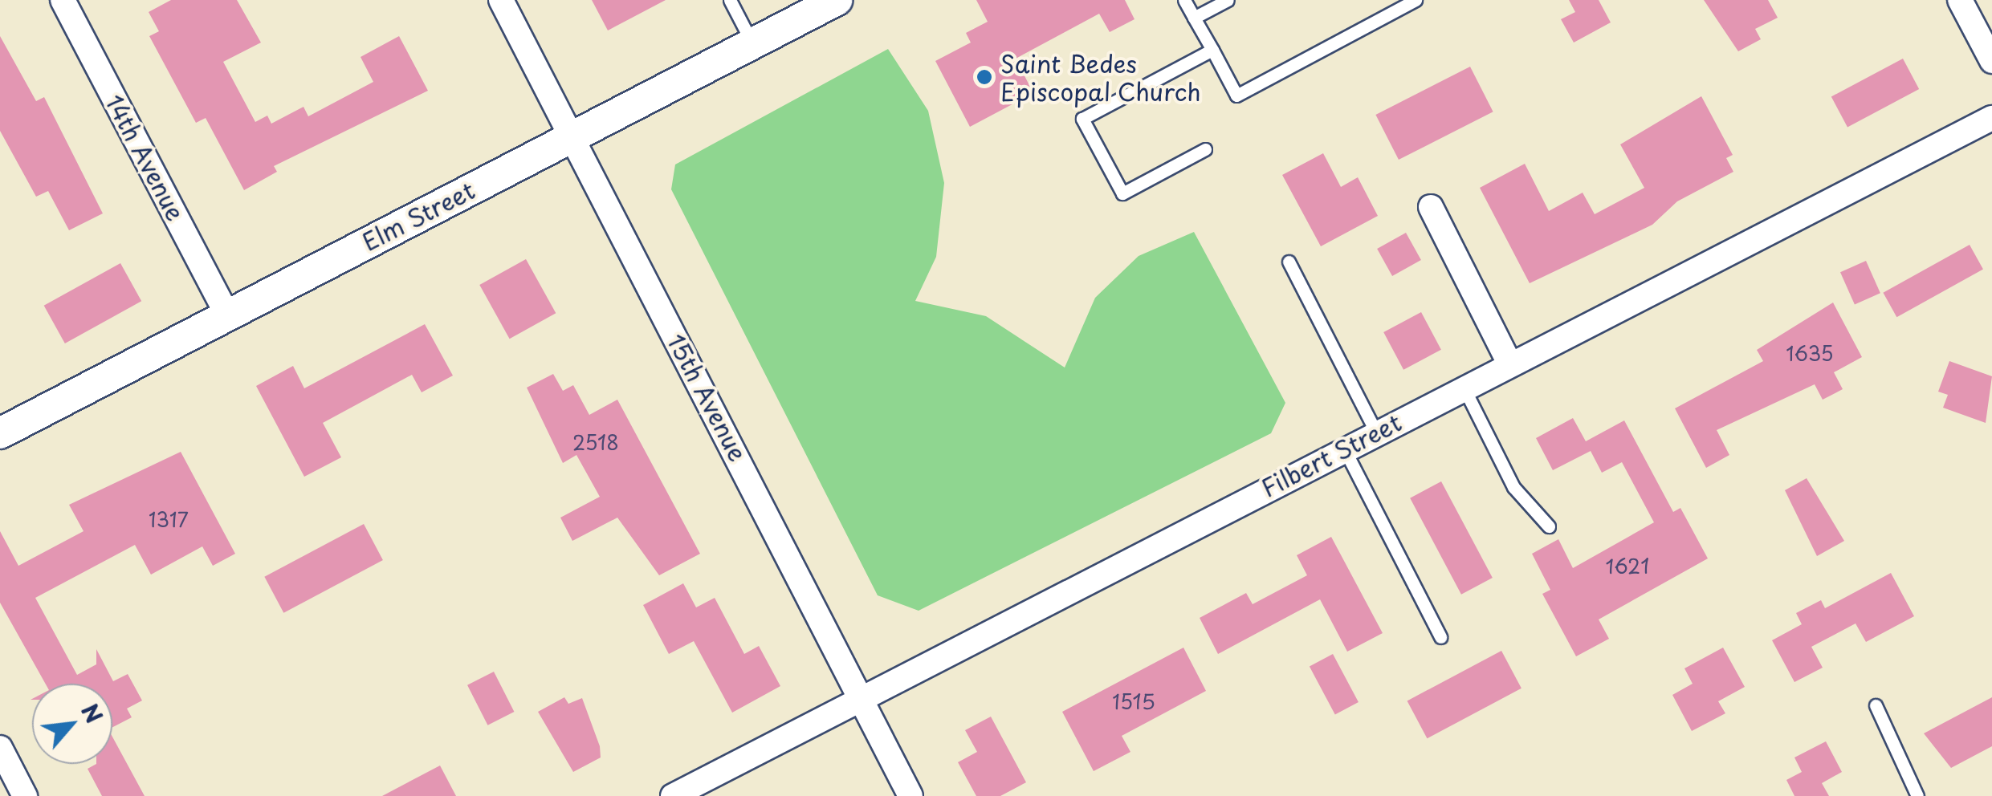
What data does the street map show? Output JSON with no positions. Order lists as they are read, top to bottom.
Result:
{
  "streets": {
    "street": [
      "14th Avenue",
      "Elm Street",
      "15th Avenue",
      "Filbert Street"
    ]
  },
  "crossings": [
    ["14th Avenue", "Elm Street"],
    ["Elm Street", "15th Avenue"],
    ["15th Avenue", "Filbert Street"]
  ],
  "places": ["Saint Bedes Episcopal Church"],
  "house_numbers": [
    "1635",
    "2518",
    "1317",
    "1621",
    "1515"
  ],
  "north": "top right"
}
